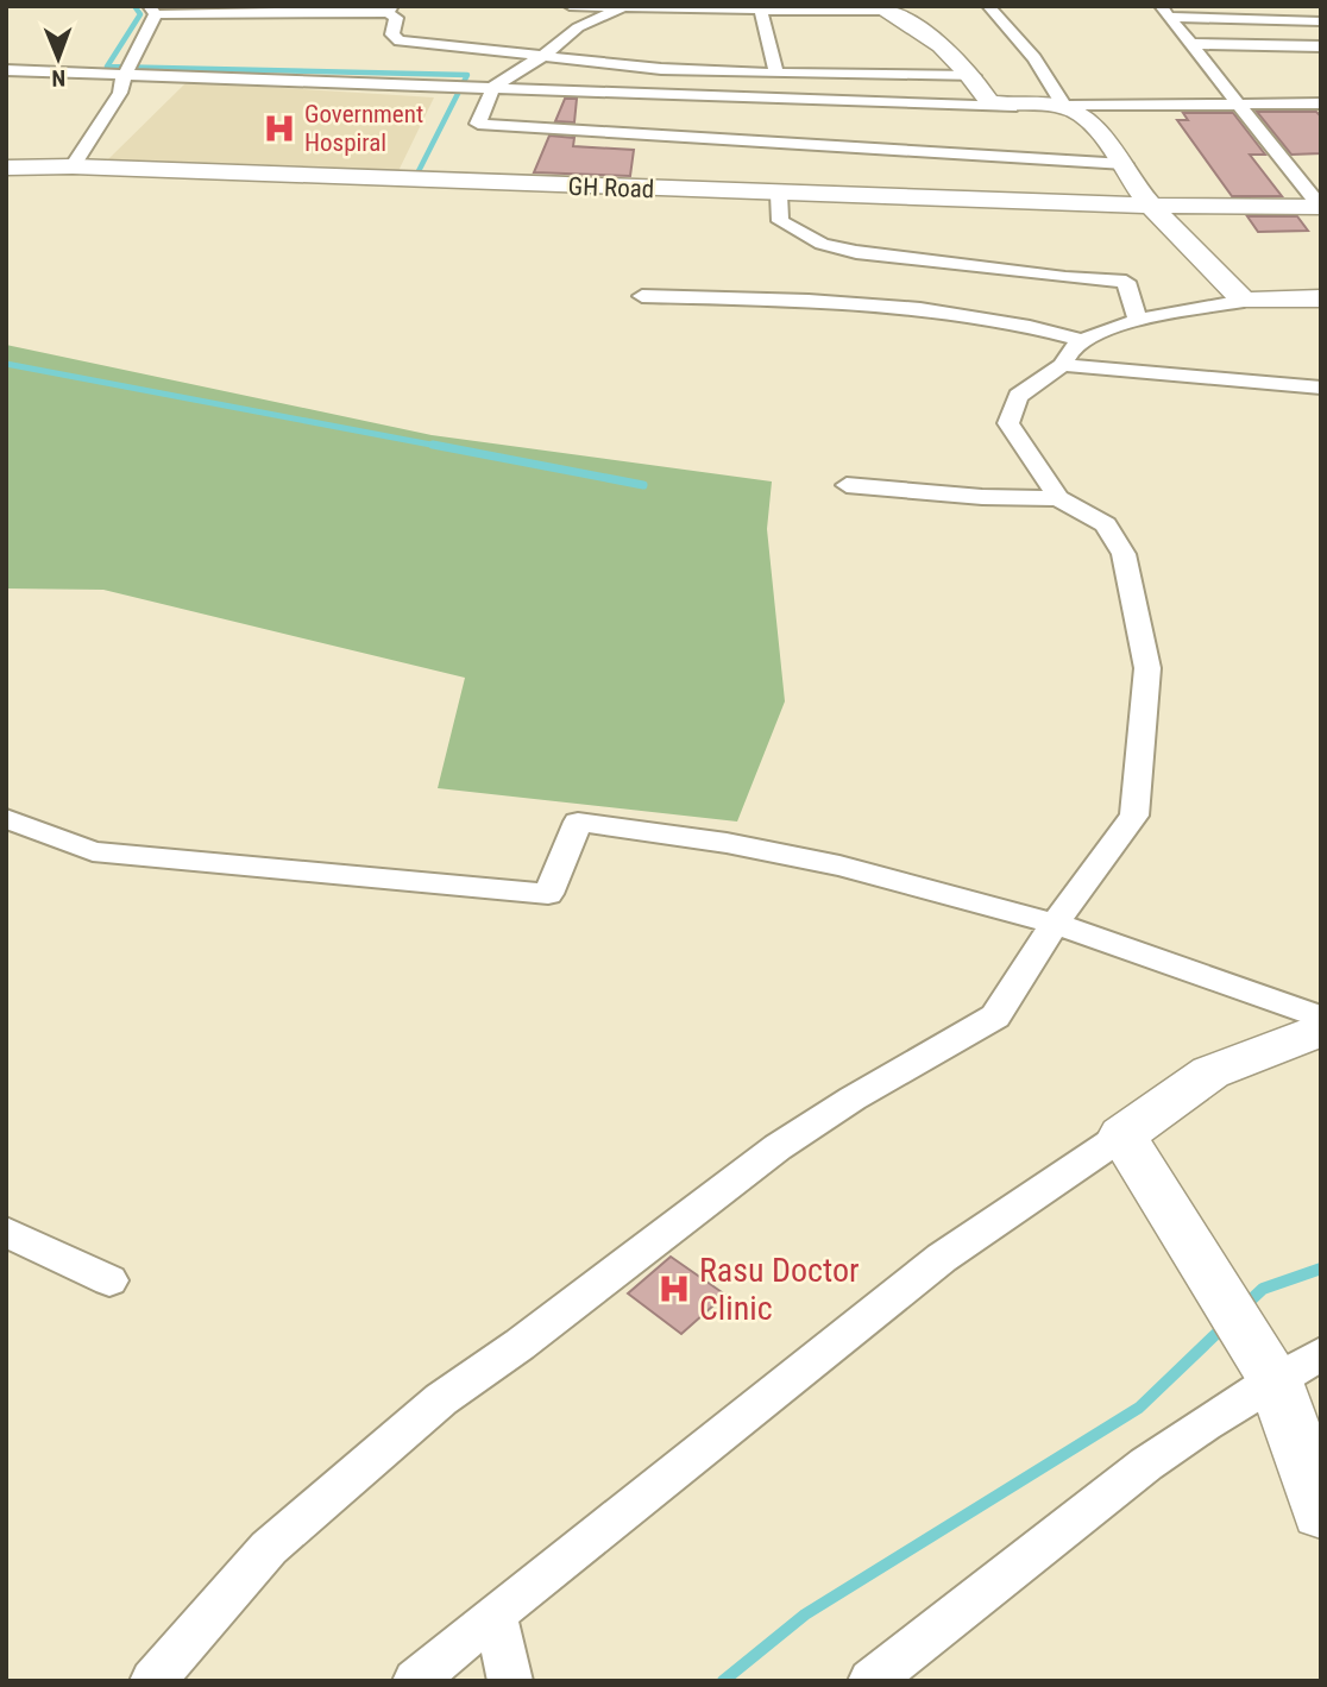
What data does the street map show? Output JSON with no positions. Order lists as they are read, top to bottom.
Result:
{
  "streets": {
    "street": ["GH Road"]
  },
  "places": {
    "hospital": ["Government Hospiral", "Rasu Doctor Clinic"]
  },
  "north": "bottom"
}
